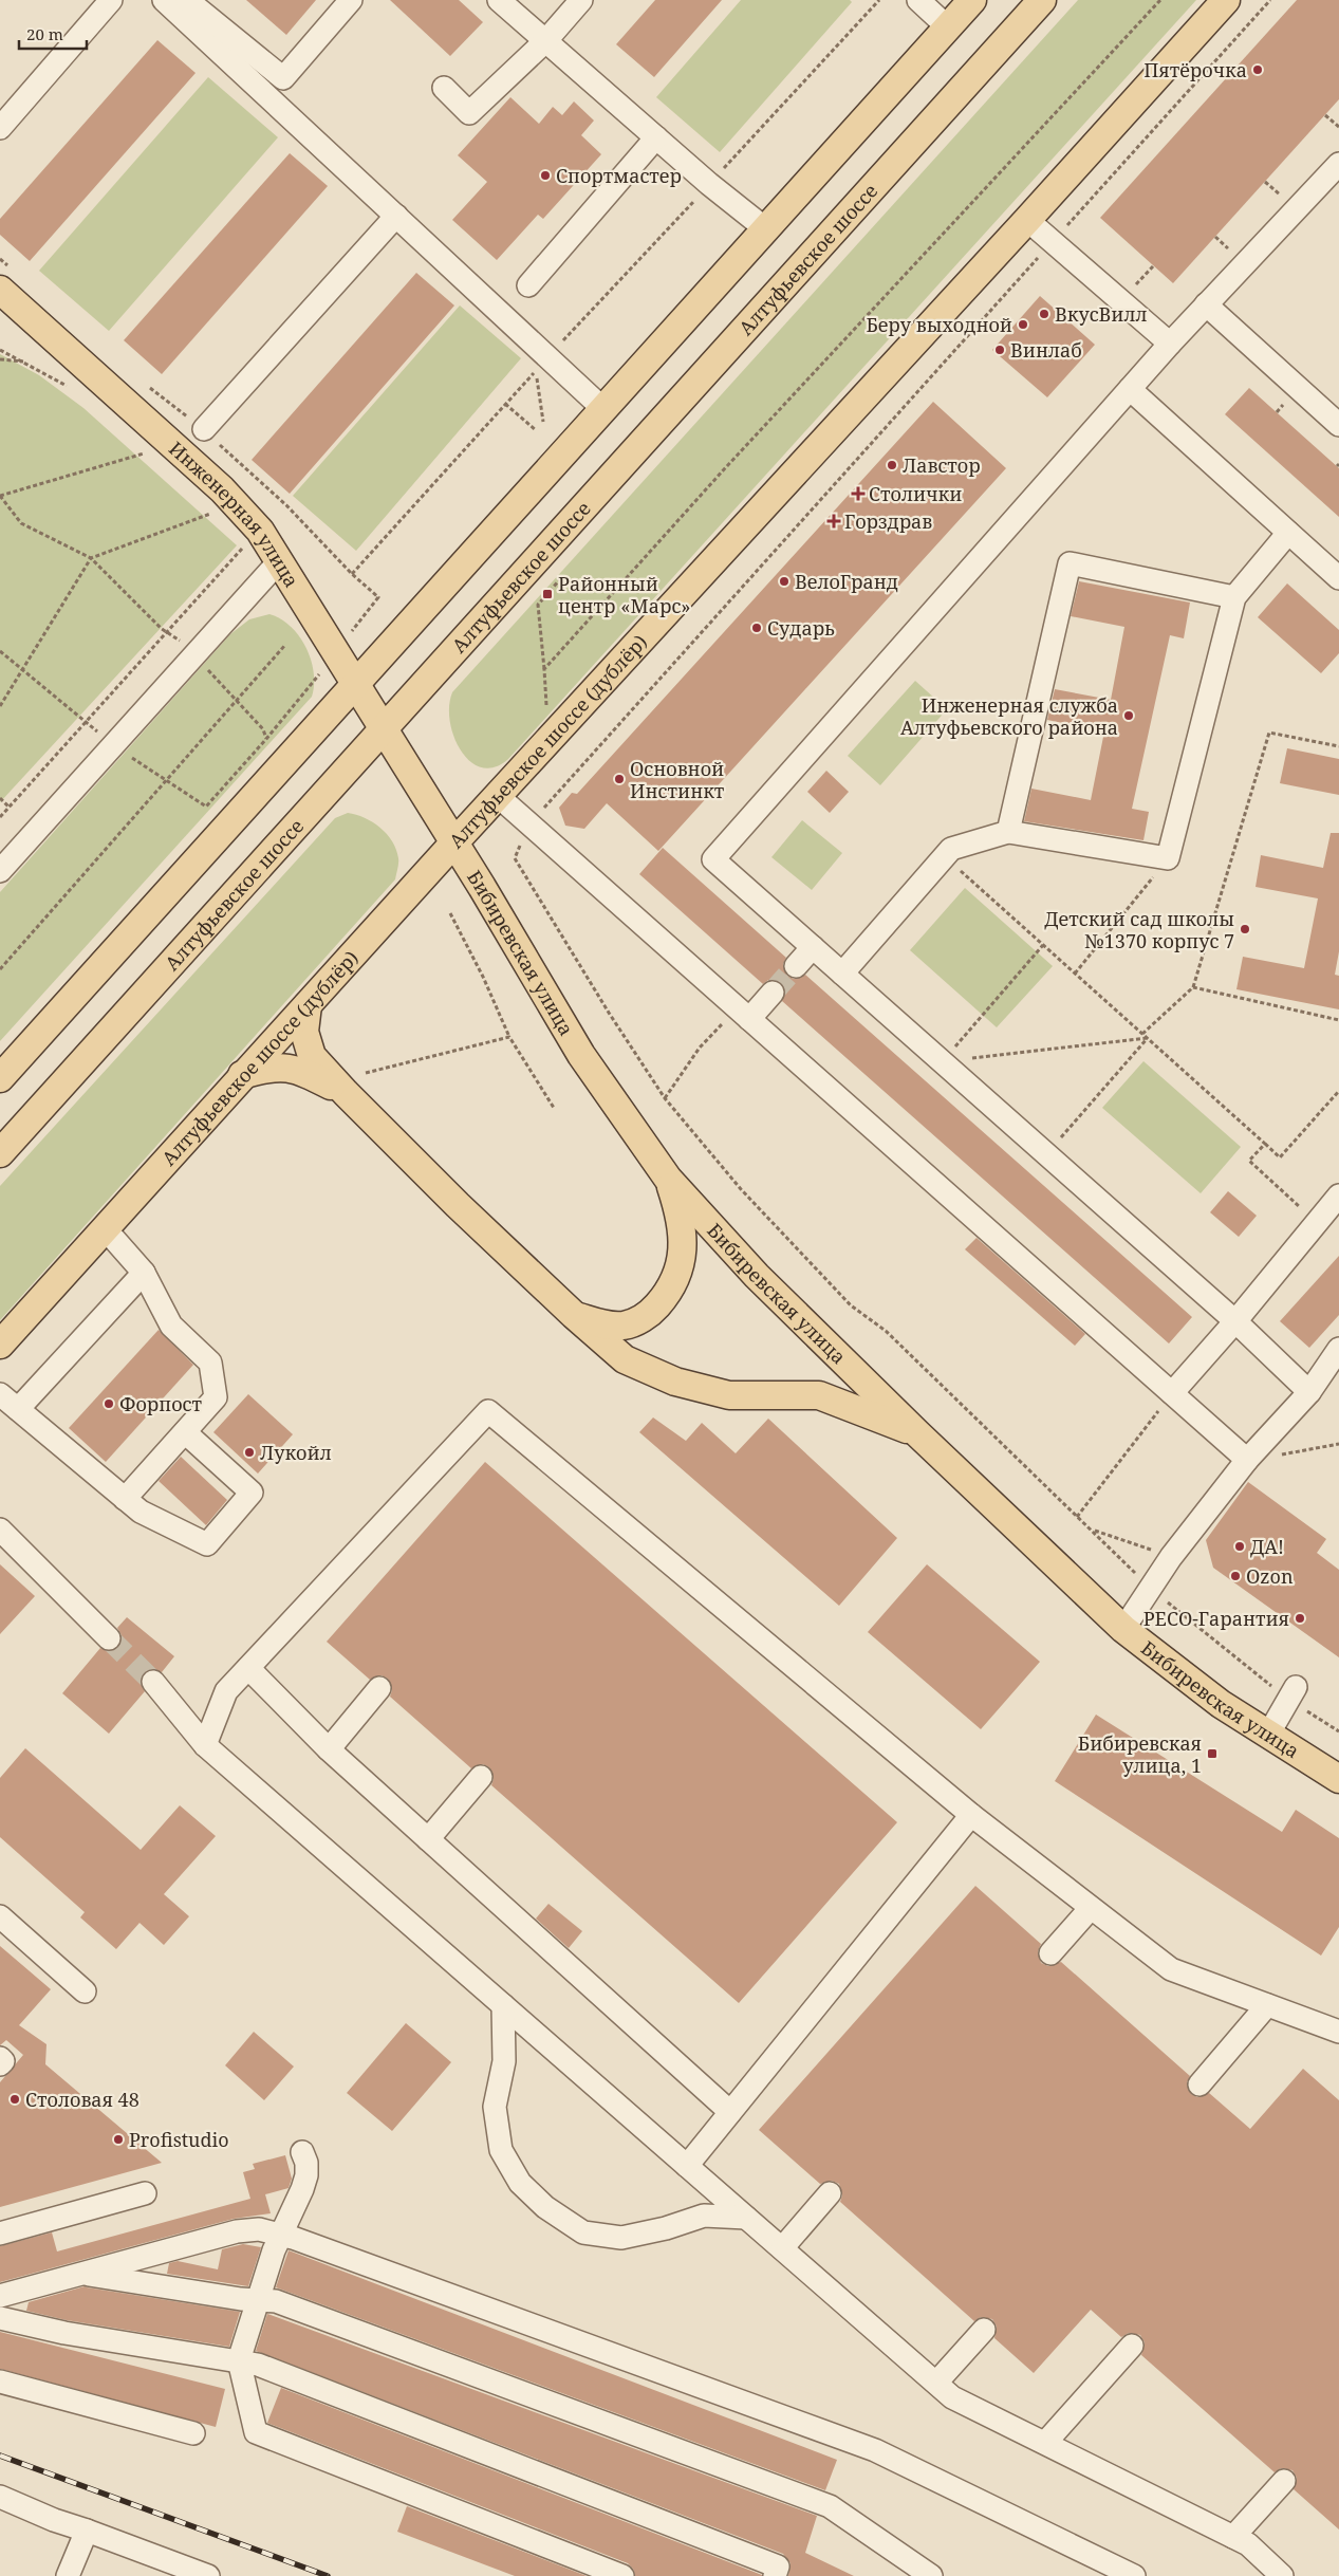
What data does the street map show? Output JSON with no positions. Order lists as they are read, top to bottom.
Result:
{
  "streets": {
    "main road": [
      "Алтуфьевское шоссе",
      "Инженерная улица",
      "Алтуфьевское шоссе (дублёр)",
      "Бибиревская улица"
    ]
  },
  "crossings": [
    ["Алтуфьевское шоссе", "Бибиревская улица"],
    ["Инженерная улица", "Бибиревская улица"],
    ["Алтуфьевское шоссе (дублёр)", "Бибиревская улица"]
  ],
  "places": {
    "other": [
      "Пятёрочка",
      "Спортмастер",
      "ВкусВилл",
      "Беру выходной",
      "Винлаб",
      "Лавстор",
      "ВелоГранд",
      "Сударь",
      "Инженерная служба Алтуфьевского района",
      "Основной Инстинкт",
      "Детский сад школы №1370 корпус 7",
      "Форпост",
      "Лукойл",
      "ДА!",
      "Ozon",
      "РЕСО-Гарантия",
      "Столовая 48",
      "Profistudio"
    ],
    "health": ["Столички", "Горздрав"],
    "transit": ["Районный центр «Марс»", "Бибиревская улица, 1"]
  },
  "scale_bar": "20 m"
}
